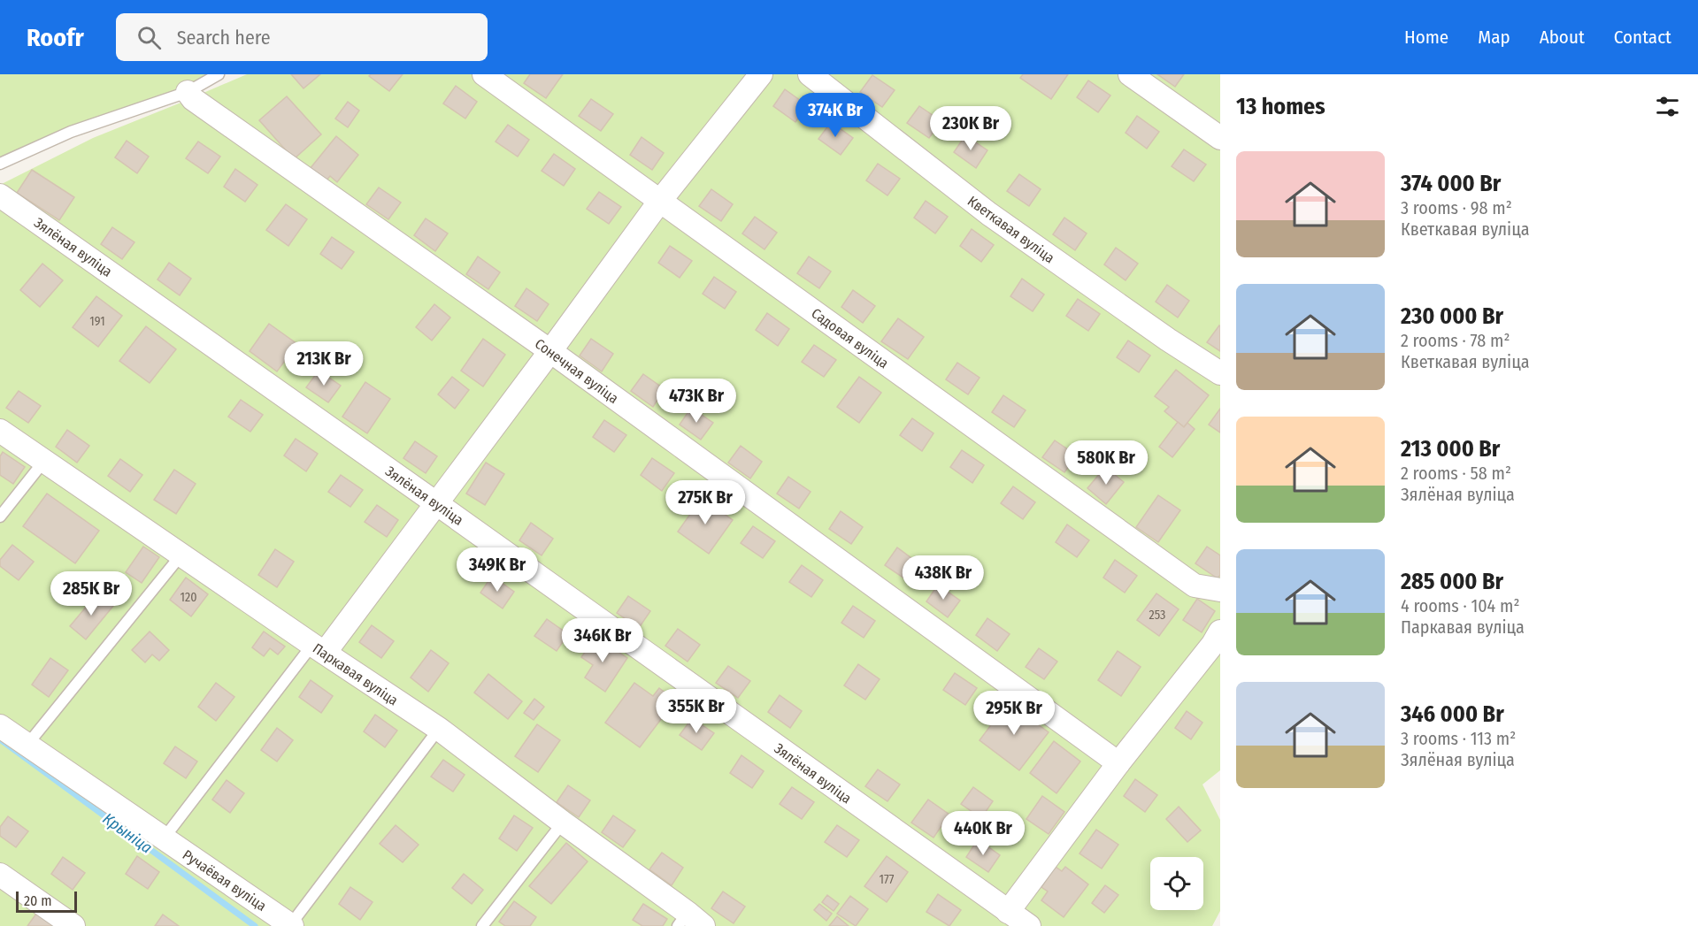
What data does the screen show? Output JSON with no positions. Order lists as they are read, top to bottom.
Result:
{
  "streets": {
    "street": [
      "Кветкавая вуліца",
      "Зялёная вуліца",
      "Садовая вуліца",
      "Сонечная вуліца",
      "Паркавая вуліца",
      "Ручаёвая вуліца"
    ]
  },
  "water": ["Крыніца"],
  "house_numbers": [
    "191",
    "120",
    "253",
    "177"
  ],
  "scale_bar": "20 m",
  "page": {
    "header": "Roofr",
    "search": "Search here",
    "nav": [
      "Home",
      "Map",
      "About",
      "Contact"
    ],
    "heading": "13 homes",
    "price": [
      "374K Br",
      "230K Br",
      "213K Br",
      "473K Br",
      "580K Br",
      "275K Br",
      "349K Br",
      "438K Br",
      "285K Br",
      "346K Br",
      "355K Br",
      "295K Br",
      "440K Br"
    ],
    "list": [
      {
        "name": "374 000 Br",
        "note": "3 rooms · 98 m² · Кветкавая вуліца"
      },
      {
        "name": "230 000 Br",
        "note": "2 rooms · 78 m² · Кветкавая вуліца"
      },
      {
        "name": "213 000 Br",
        "note": "2 rooms · 58 m² · Зялёная вуліца"
      },
      {
        "name": "285 000 Br",
        "note": "4 rooms · 104 m² · Паркавая вуліца"
      },
      {
        "name": "346 000 Br",
        "note": "3 rooms · 113 m² · Зялёная вуліца"
      }
    ],
    "scale": "20 m"
  }
}
